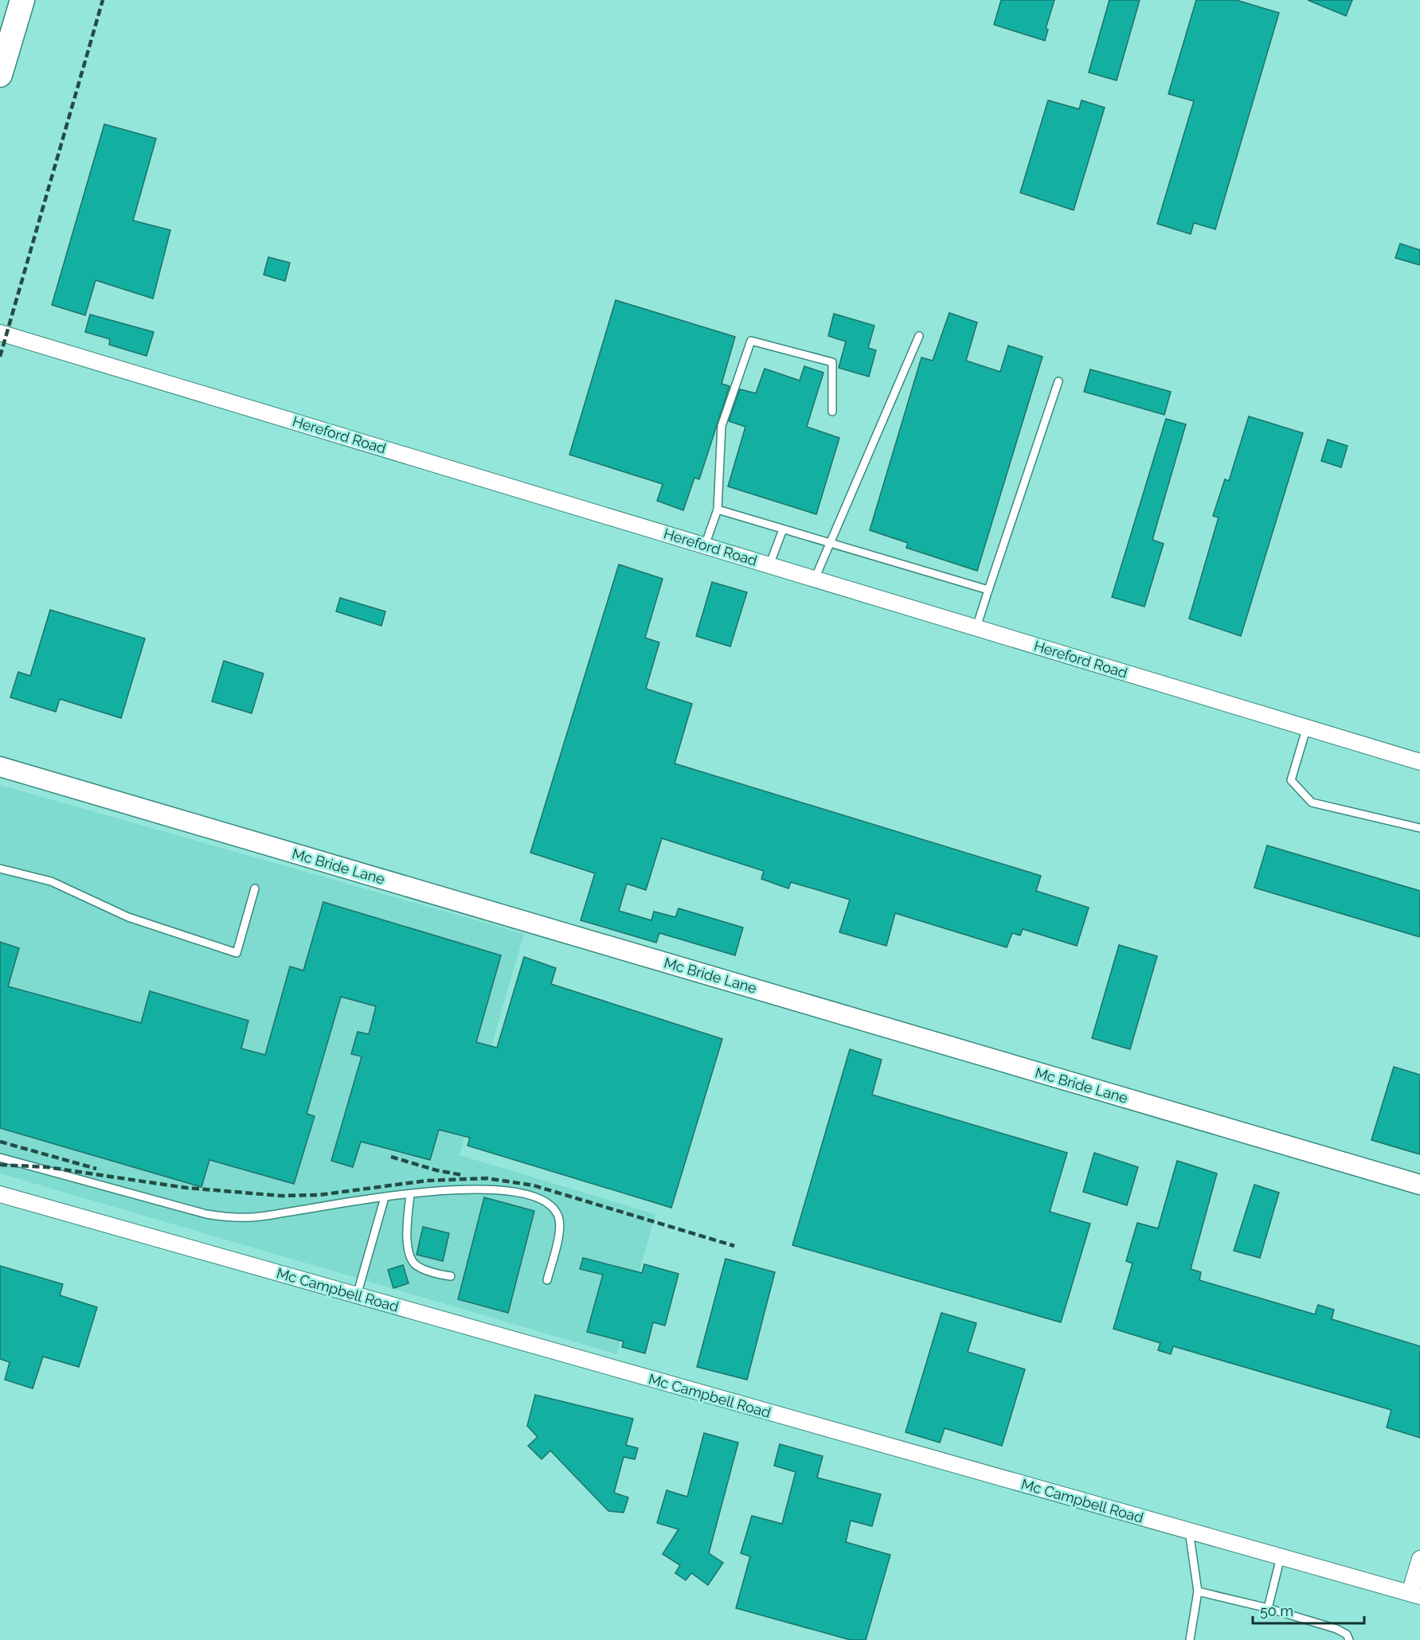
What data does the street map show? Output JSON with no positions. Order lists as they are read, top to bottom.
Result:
{
  "streets": {
    "street": ["Hereford Road", "Mc Bride Lane", "Mc Campbell Road"]
  },
  "scale_bar": "50 m"
}
